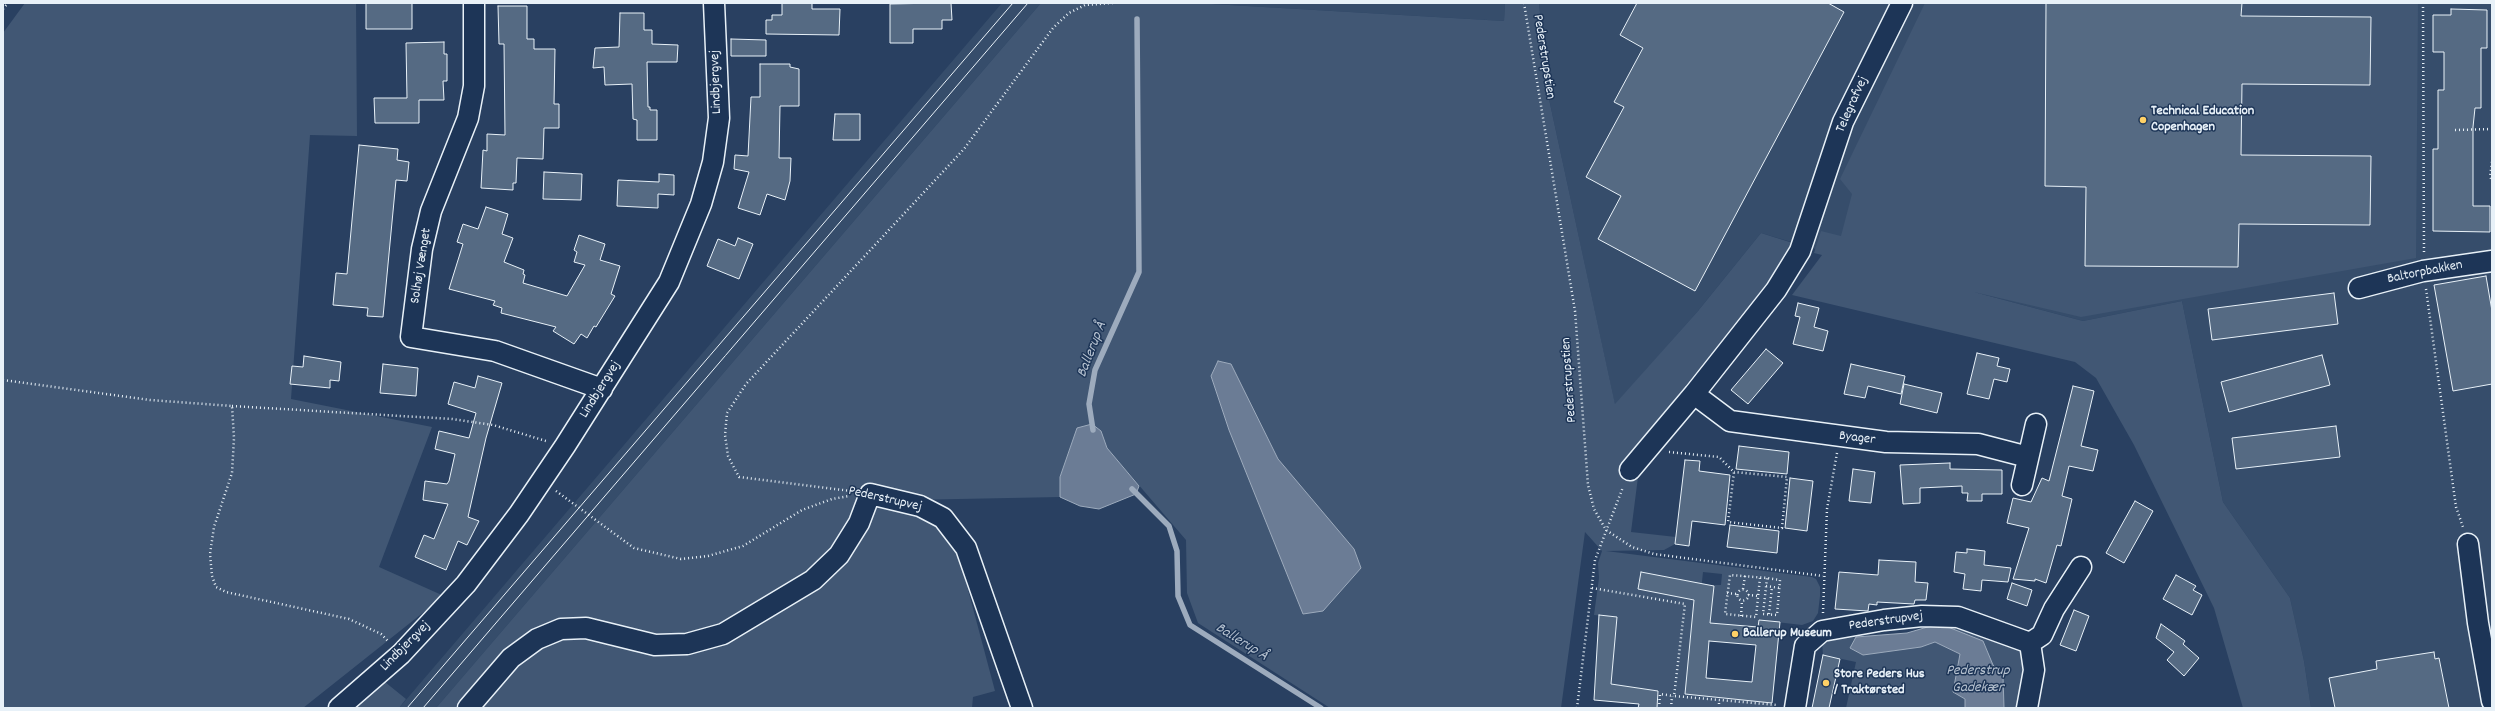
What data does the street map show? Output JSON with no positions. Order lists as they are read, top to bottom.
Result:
{
  "streets": {
    "street": [
      "Lindbjergvej",
      "Telegrafvej",
      "Solhøj Vænget",
      "Baltorpbakken",
      "Byager",
      "Pederstrupvej"
    ],
    "path": ["Pederstrupstien"]
  },
  "crossings": [
    ["Lindbjergvej", "Solhøj Vænget"],
    ["Telegrafvej", "Byager"]
  ],
  "water": ["Ballerup Å", "Pederstrup Gadekær"],
  "places": ["Technical Education Copenhagen", "Ballerup Museum", "Store Peders Hus / Traktørsted"]
}
